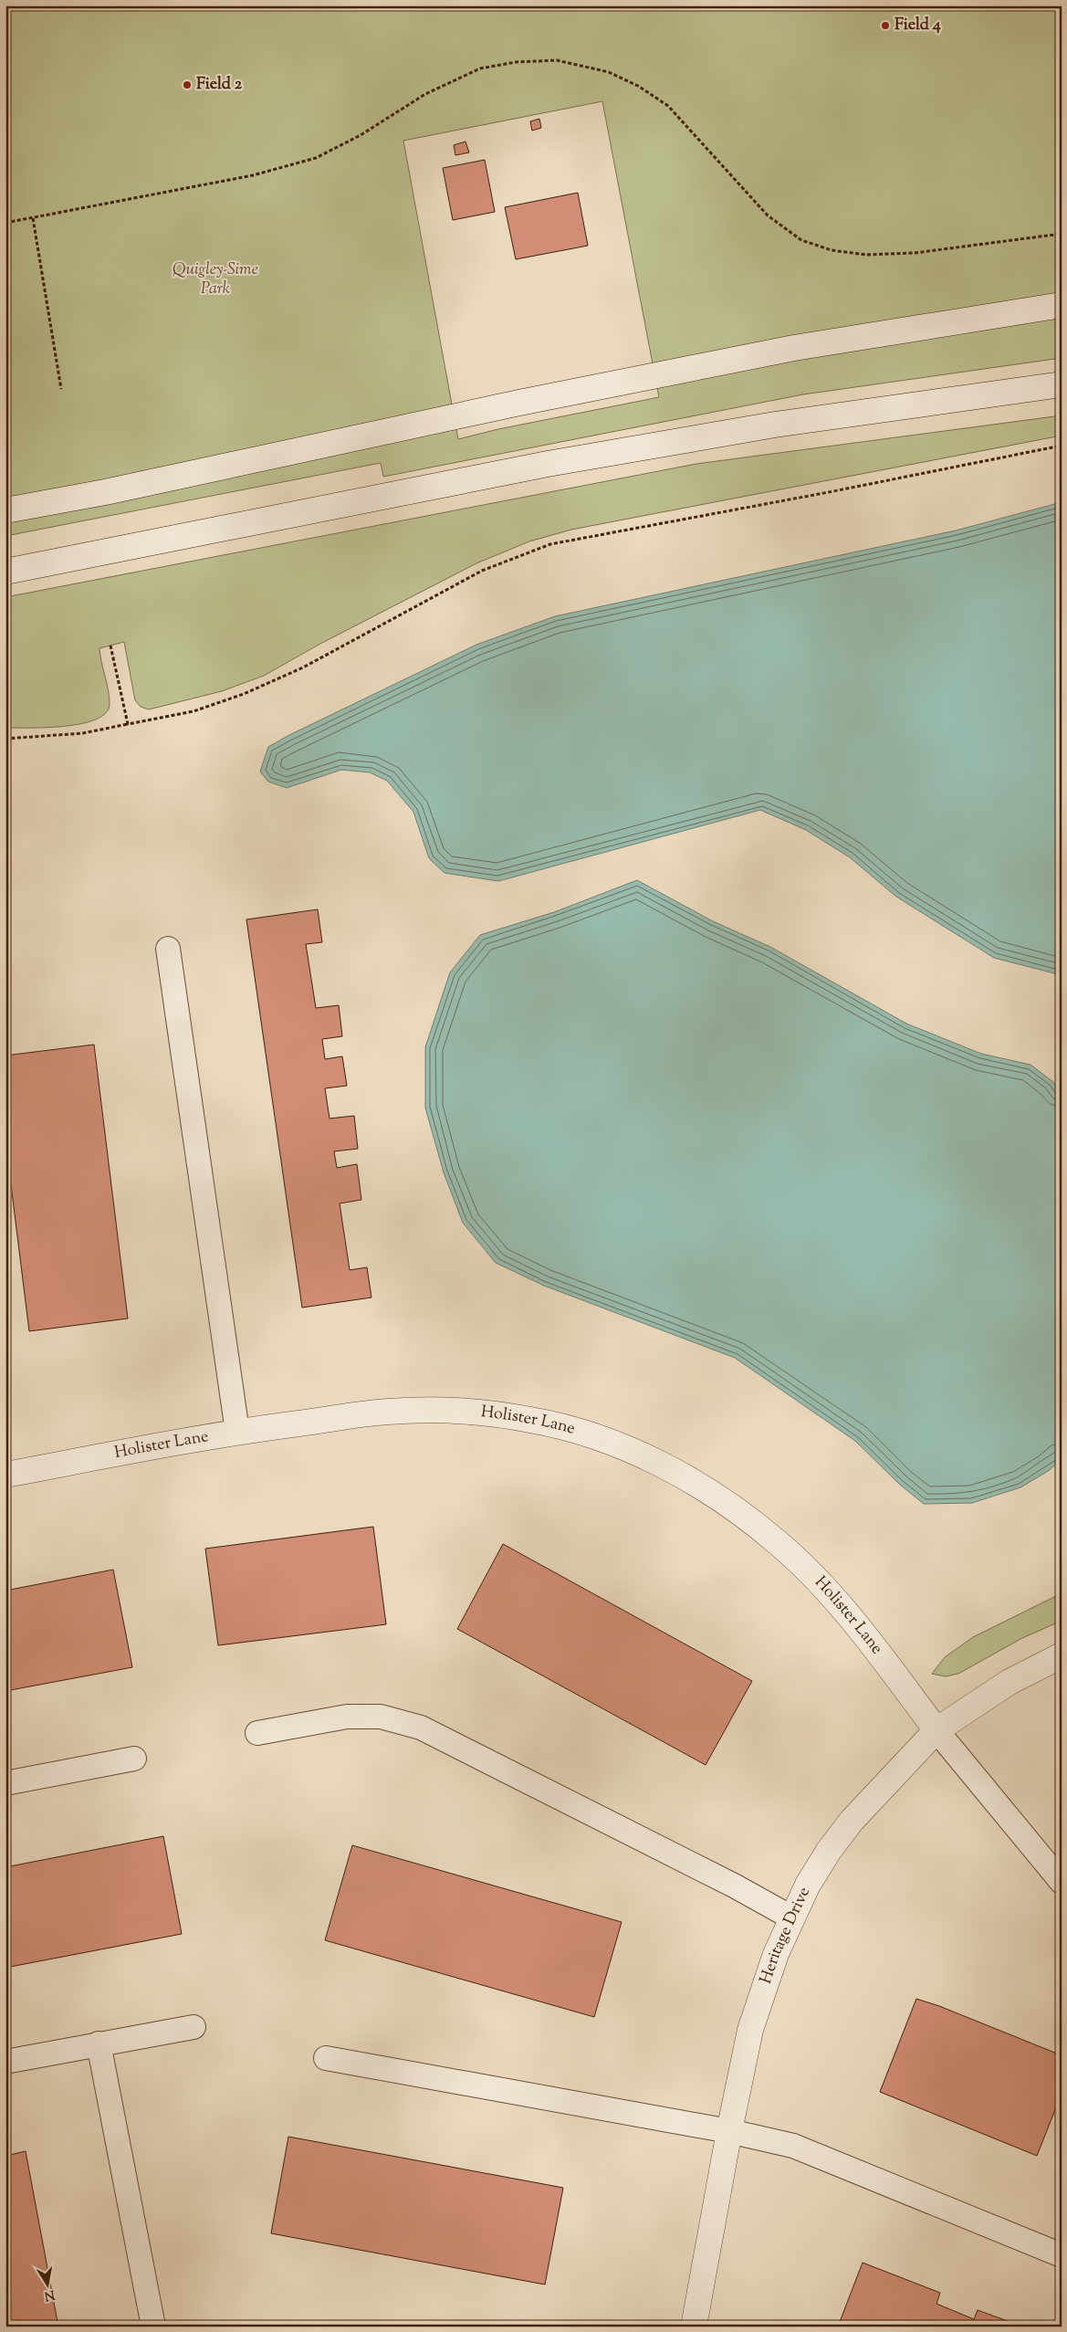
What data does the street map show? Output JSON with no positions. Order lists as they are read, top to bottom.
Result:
{
  "streets": {
    "main road": ["Holister Lane", "Heritage Drive"]
  },
  "crossings": [
    ["Holister Lane", "Heritage Drive"]
  ],
  "parks": ["Quigley-Sime Park"],
  "places": ["Field 4", "Field 2"],
  "north": "bottom"
}
